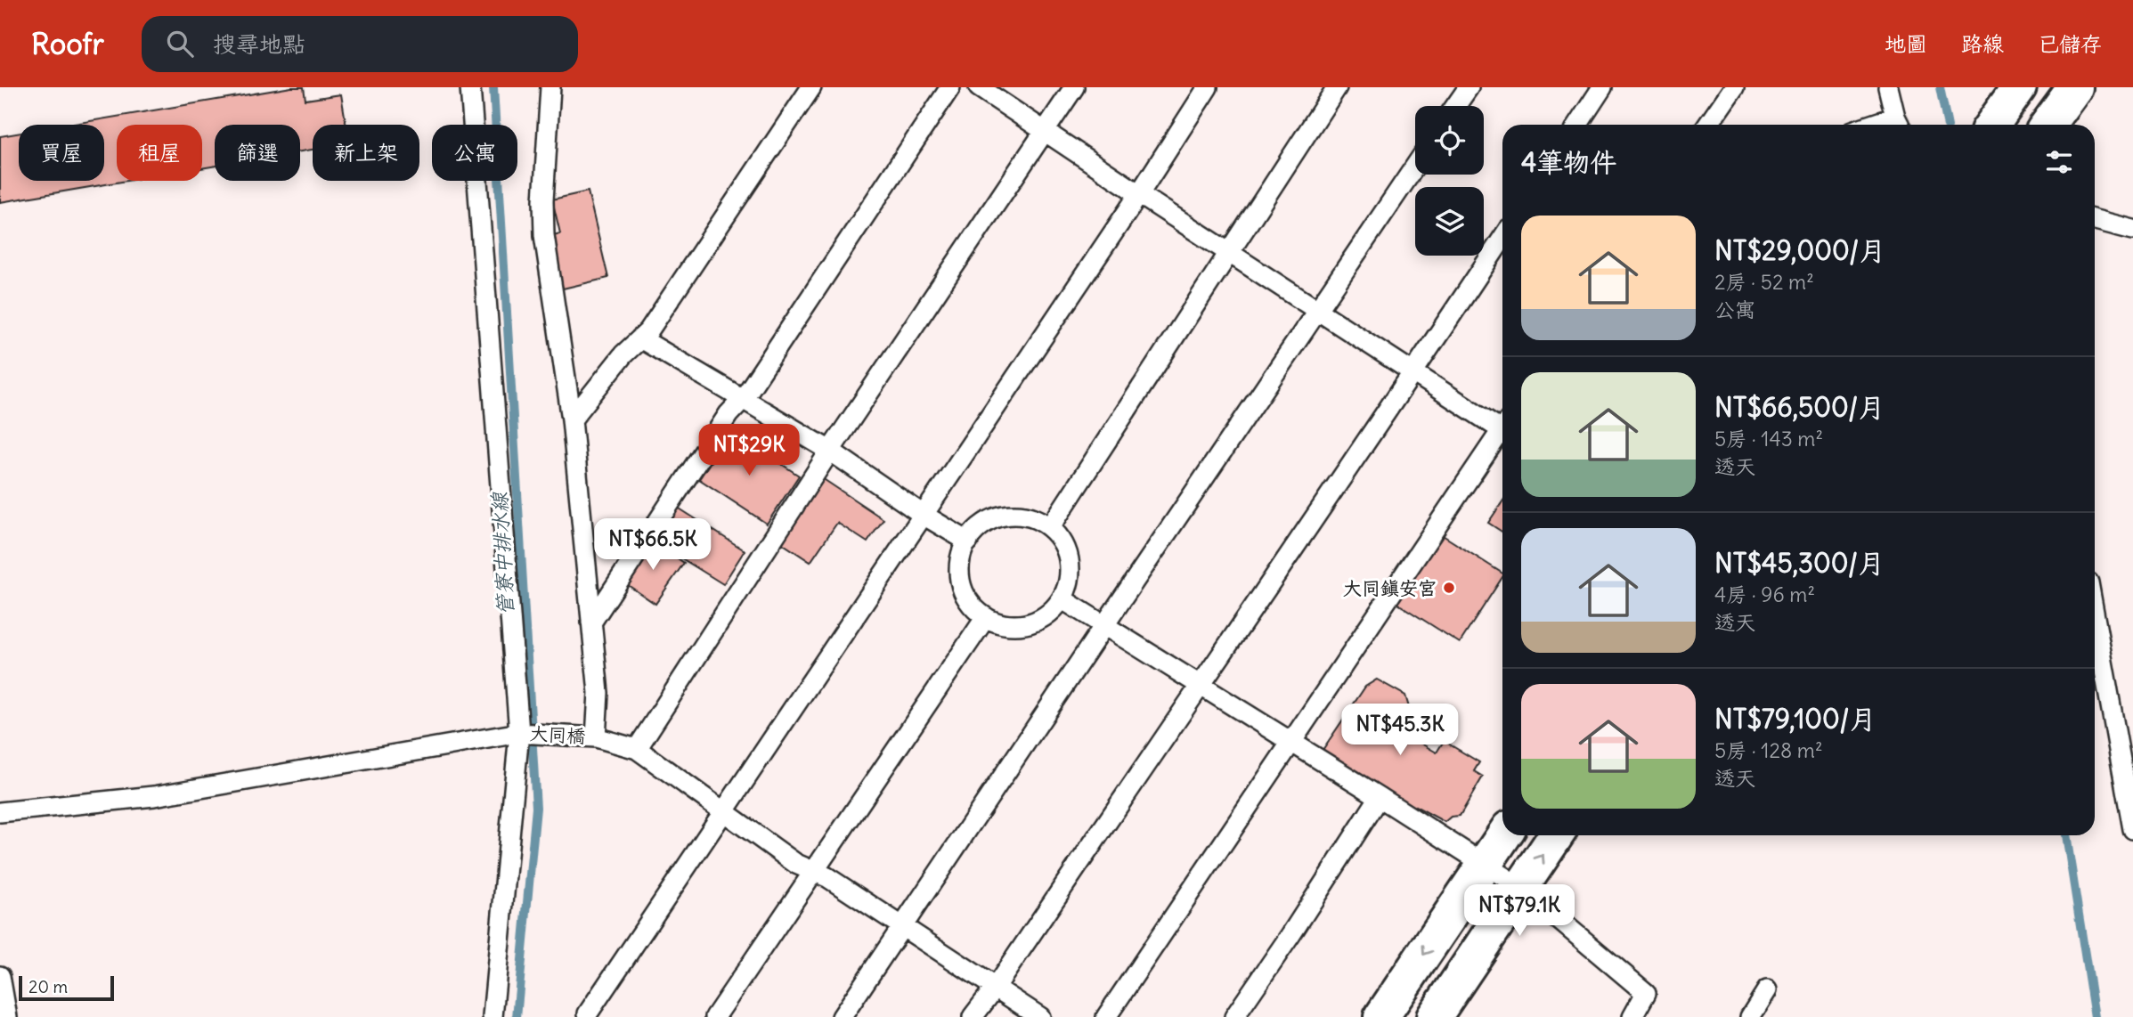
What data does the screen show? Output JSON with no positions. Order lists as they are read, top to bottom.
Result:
{
  "streets": {
    "lane": ["大同橋"]
  },
  "water": ["管寮中排水線"],
  "places": ["大同鎮安宮"],
  "scale_bar": "20 m",
  "page": {
    "header": "Roofr",
    "search": "搜尋地點",
    "nav": ["地圖", "路線", "已儲存"],
    "chip": [
      "買屋",
      "租屋",
      "篩選",
      "新上架",
      "公寓"
    ],
    "heading": "4筆物件",
    "list": [
      {
        "name": "NT$29,000/月",
        "note": "2房 · 52 m² · 公寓"
      },
      {
        "name": "NT$66,500/月",
        "note": "5房 · 143 m² · 透天"
      },
      {
        "name": "NT$45,300/月",
        "note": "4房 · 96 m² · 透天"
      },
      {
        "name": "NT$79,100/月",
        "note": "5房 · 128 m² · 透天"
      }
    ],
    "price": [
      "NT$29K",
      "NT$66.5K",
      "NT$45.3K",
      "NT$79.1K"
    ],
    "scale": "20 m"
  }
}
